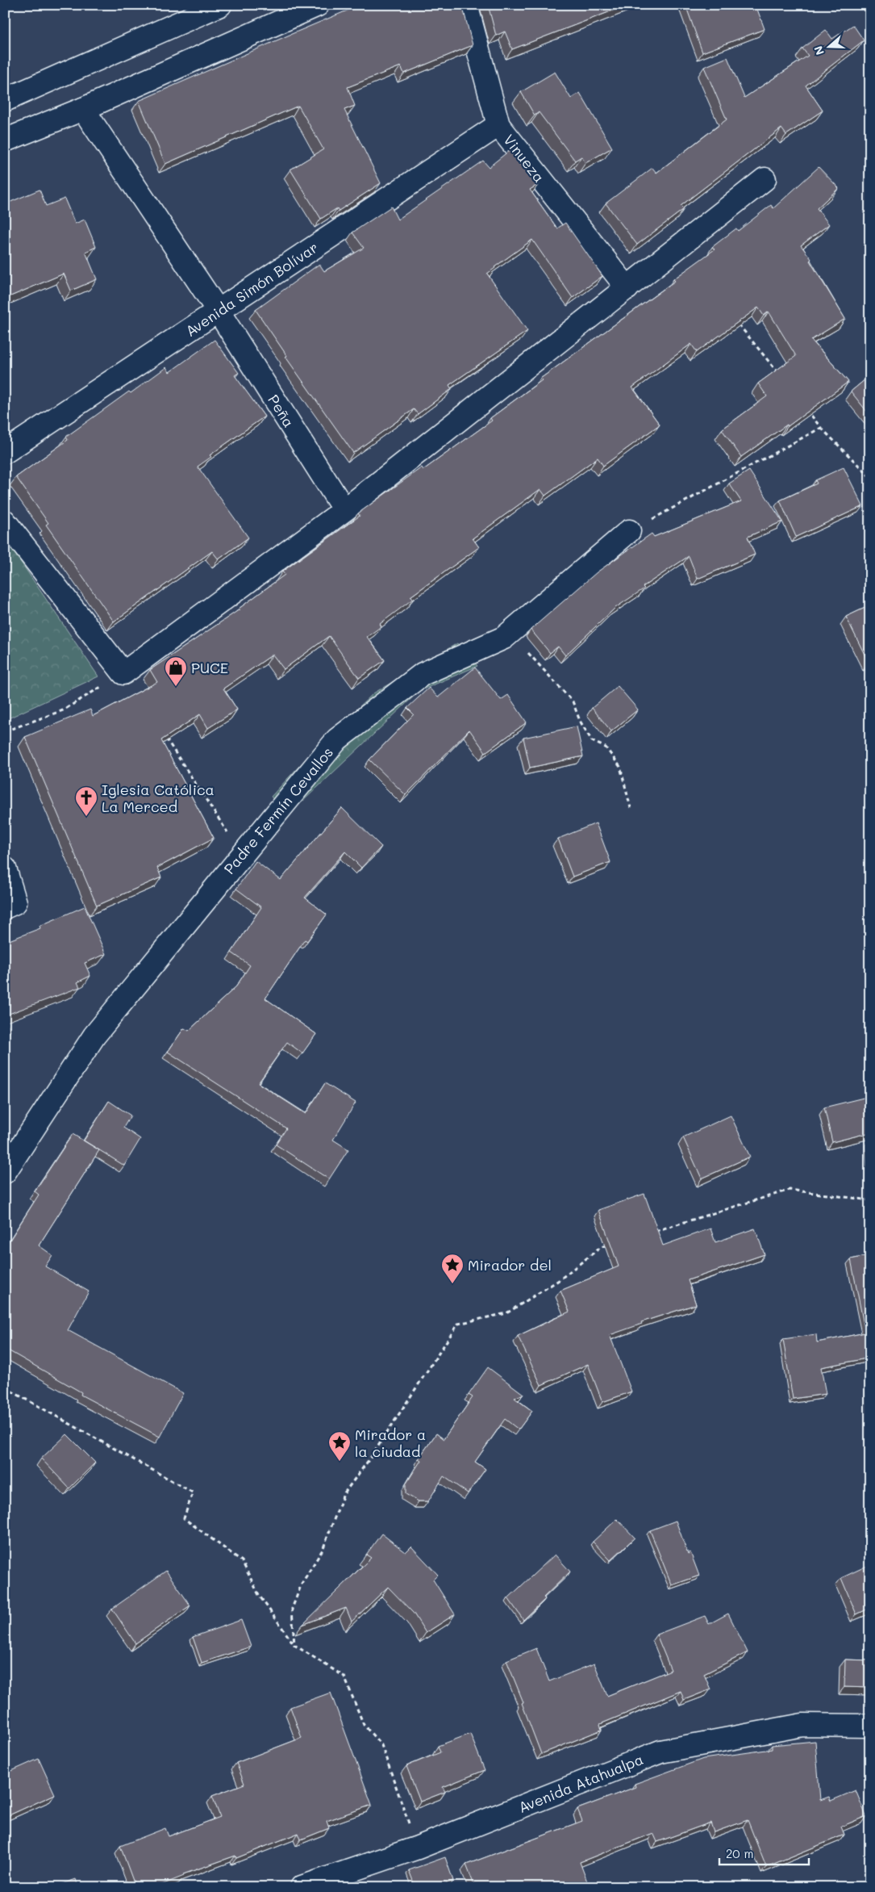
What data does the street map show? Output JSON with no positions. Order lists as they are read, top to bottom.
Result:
{
  "streets": {
    "street": [
      "Vinueza",
      "Avenida Simón Bolívar",
      "Peña",
      "Padre Fermín Cevallos",
      "Avenida Atahualpa"
    ]
  },
  "crossings": [
    ["Vinueza", "Avenida Simón Bolívar"],
    ["Avenida Simón Bolívar", "Peña"]
  ],
  "places": {
    "shop": ["PUCE"],
    "church": ["Iglesia Católica La Merced"],
    "place": ["Mirador del", "Mirador a la ciudad"]
  },
  "scale_bar": "20 m",
  "north": "left"
}
